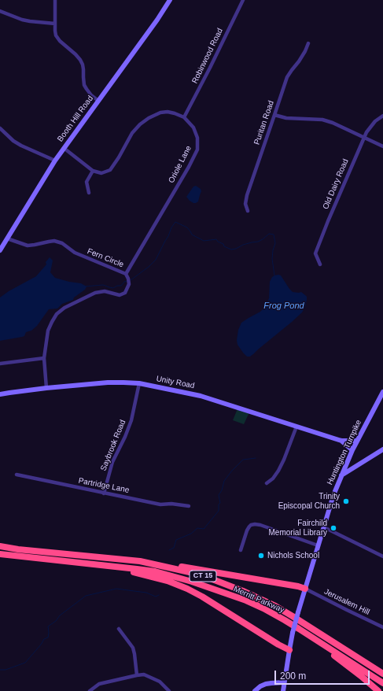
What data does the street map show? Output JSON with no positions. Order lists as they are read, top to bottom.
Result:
{
  "streets": {
    "highway": ["CT 15", "Merritt Parkway"],
    "main road": ["Booth Hill Road", "Unity Road", "Huntington Turnpike"],
    "street": [
      "Robinwood Road",
      "Puritan Road",
      "Oriole Lane",
      "Old Dairy Road",
      "Fern Circle",
      "Saybrook Road",
      "Partridge Lane",
      "Jerusalem Hill"
    ]
  },
  "crossings": [
    ["Robinwood Road", "Oriole Lane"],
    ["Booth Hill Road", "Fern Circle"],
    ["Oriole Lane", "Fern Circle"],
    ["Fern Circle", "Unity Road"],
    ["Unity Road", "Saybrook Road"],
    ["Unity Road", "Huntington Turnpike"],
    ["Saybrook Road", "Partridge Lane"],
    ["Huntington Turnpike", "Jerusalem Hill"]
  ],
  "water": ["Frog Pond"],
  "places": ["Trinity Episcopal Church", "Fairchild Memorial Library", "Nichols School"],
  "scale_bar": "200 m"
}
